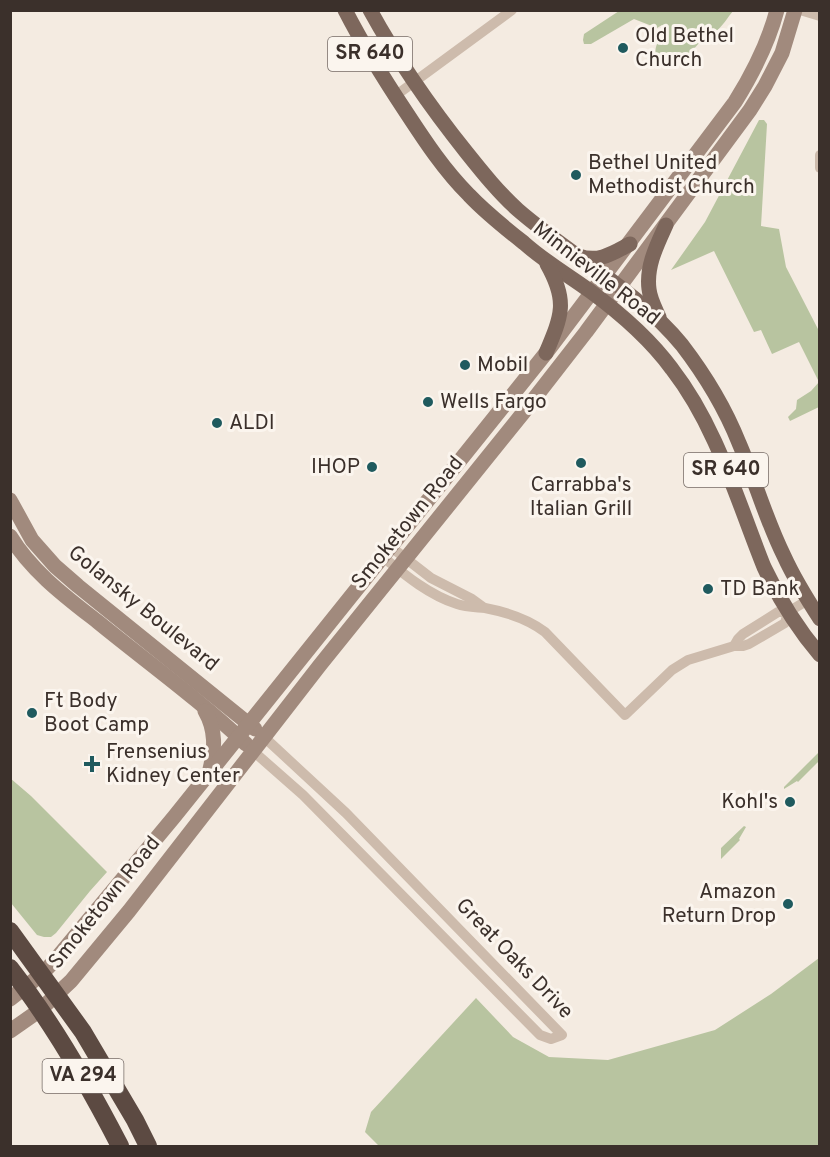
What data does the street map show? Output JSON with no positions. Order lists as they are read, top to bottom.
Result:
{
  "streets": {
    "highway": ["VA 294"],
    "main road": [
      "SR 640",
      "Minnieville Road",
      "Smoketown Road",
      "Golansky Boulevard"
    ],
    "street": ["Great Oaks Drive"]
  },
  "crossings": [
    ["Minnieville Road", "Smoketown Road"],
    ["Smoketown Road", "Golansky Boulevard"],
    ["Smoketown Road", "Great Oaks Drive"],
    ["Smoketown Road", "VA 294"],
    ["Golansky Boulevard", "Great Oaks Drive"]
  ],
  "places": {
    "other": [
      "Old Bethel Church",
      "Bethel United Methodist Church",
      "Mobil",
      "Wells Fargo",
      "ALDI",
      "Carrabba's Italian Grill",
      "IHOP",
      "TD Bank",
      "Ft Body Boot Camp",
      "Kohl's",
      "Amazon Return Drop"
    ],
    "health": ["Frensenius Kidney Center"]
  }
}
